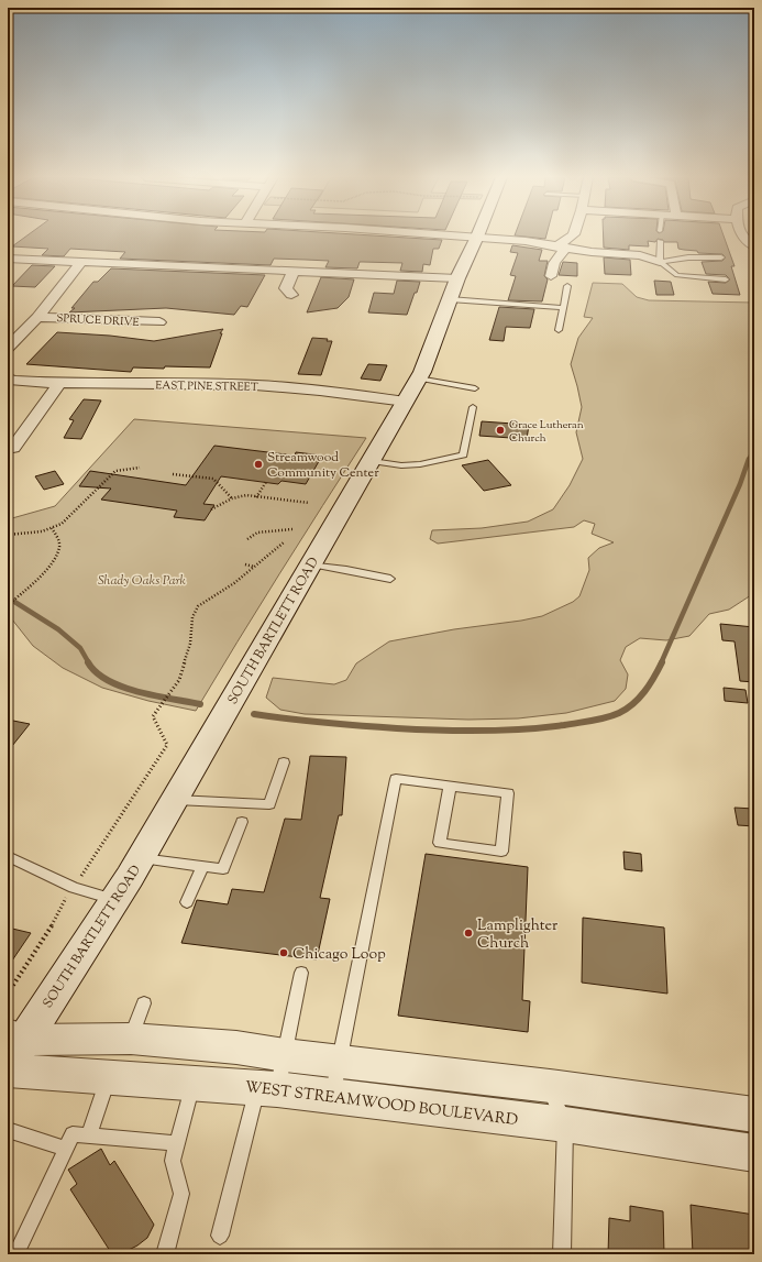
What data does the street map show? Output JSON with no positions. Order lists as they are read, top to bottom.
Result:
{
  "streets": {
    "main road": ["SOUTH BARTLETT ROAD", "WEST STREAMWOOD BOULEVARD"],
    "street": ["SPRUCE DRIVE", "EAST PINE STREET"]
  },
  "crossings": [
    ["EAST PINE STREET", "SOUTH BARTLETT ROAD"],
    ["SOUTH BARTLETT ROAD", "WEST STREAMWOOD BOULEVARD"]
  ],
  "parks": ["Shady Oaks Park"],
  "places": [
    "Grace Lutheran Church",
    "Streamwood Community Center",
    "Lamplighter Church",
    "Chicago Loop"
  ]
}
